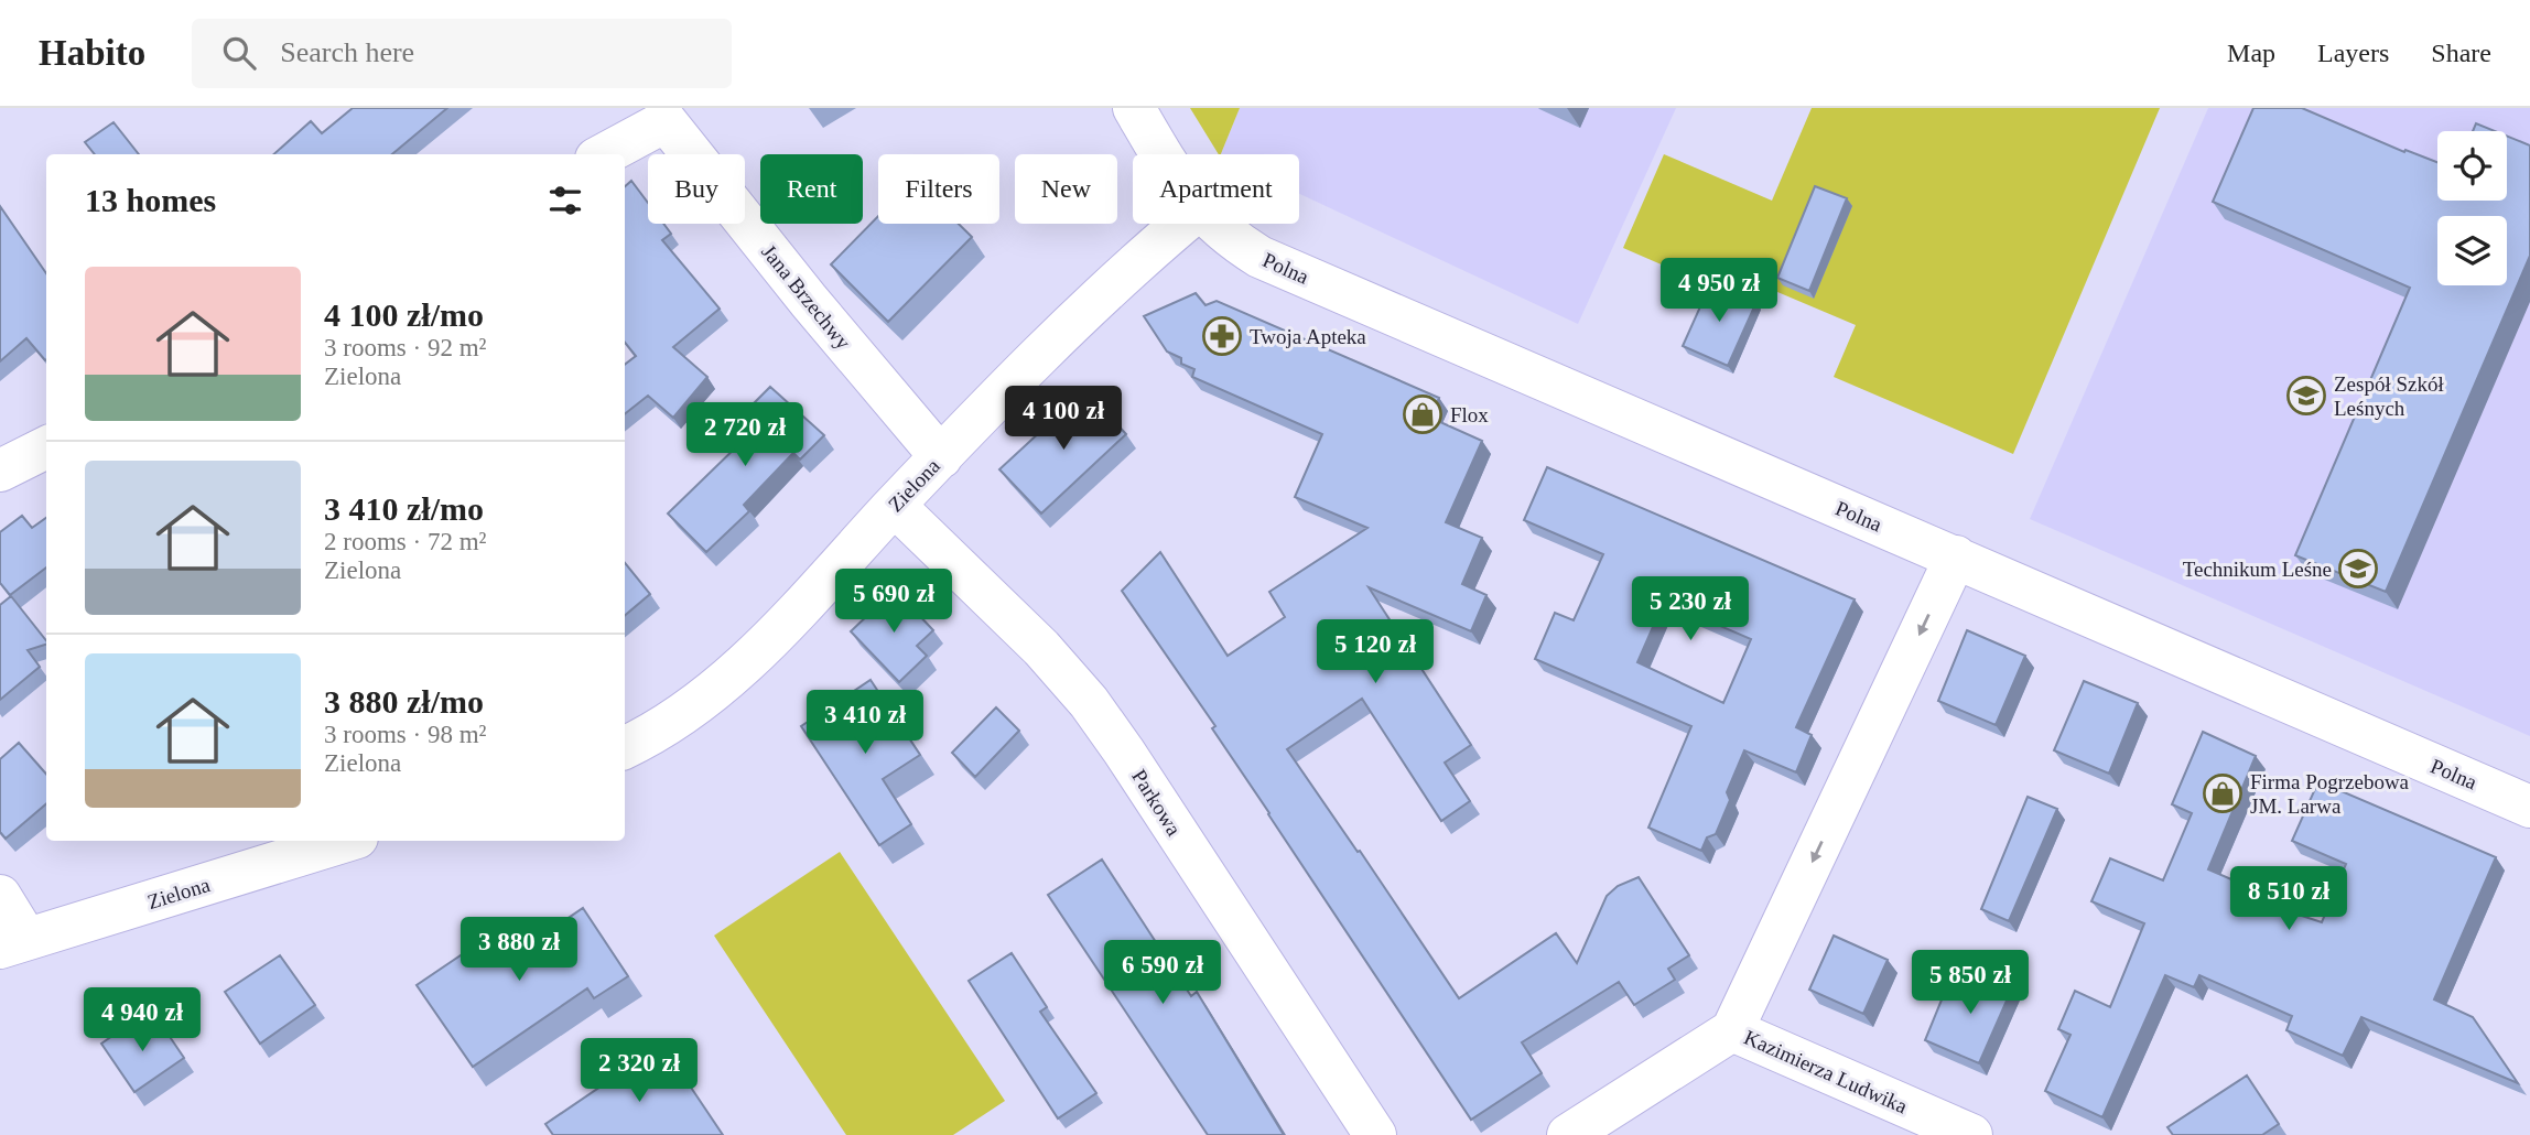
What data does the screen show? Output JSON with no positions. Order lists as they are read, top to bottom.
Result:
{
  "streets": {
    "street": [
      "Polna",
      "Jana Brzechwy",
      "Zielona",
      "Parkowa",
      "Kazimierza Ludwika"
    ]
  },
  "crossings": [
    ["Jana Brzechwy", "Zielona"],
    ["Zielona", "Parkowa"]
  ],
  "places": {
    "pharmacy": ["Twoja Apteka"],
    "school or university": ["Zespół Szkół Leśnych", "Technikum Leśne"],
    "shop": ["Flox", "Firma Pogrzebowa JM. Larwa"]
  },
  "page": {
    "header": "Habito",
    "search": "Search here",
    "nav": ["Map", "Layers", "Share"],
    "chip": [
      "Buy",
      "Rent",
      "Filters",
      "New",
      "Apartment"
    ],
    "heading": "13 homes",
    "list": [
      {
        "name": "4 100 zł/mo",
        "note": "3 rooms · 92 m² · Zielona"
      },
      {
        "name": "3 410 zł/mo",
        "note": "2 rooms · 72 m² · Zielona"
      },
      {
        "name": "3 880 zł/mo",
        "note": "3 rooms · 98 m² · Zielona"
      }
    ],
    "price": [
      "4 950 zł",
      "4 100 zł",
      "2 720 zł",
      "5 690 zł",
      "5 230 zł",
      "5 120 zł",
      "3 410 zł",
      "8 510 zł",
      "3 880 zł",
      "6 590 zł",
      "5 850 zł",
      "4 940 zł",
      "2 320 zł"
    ]
  }
}
